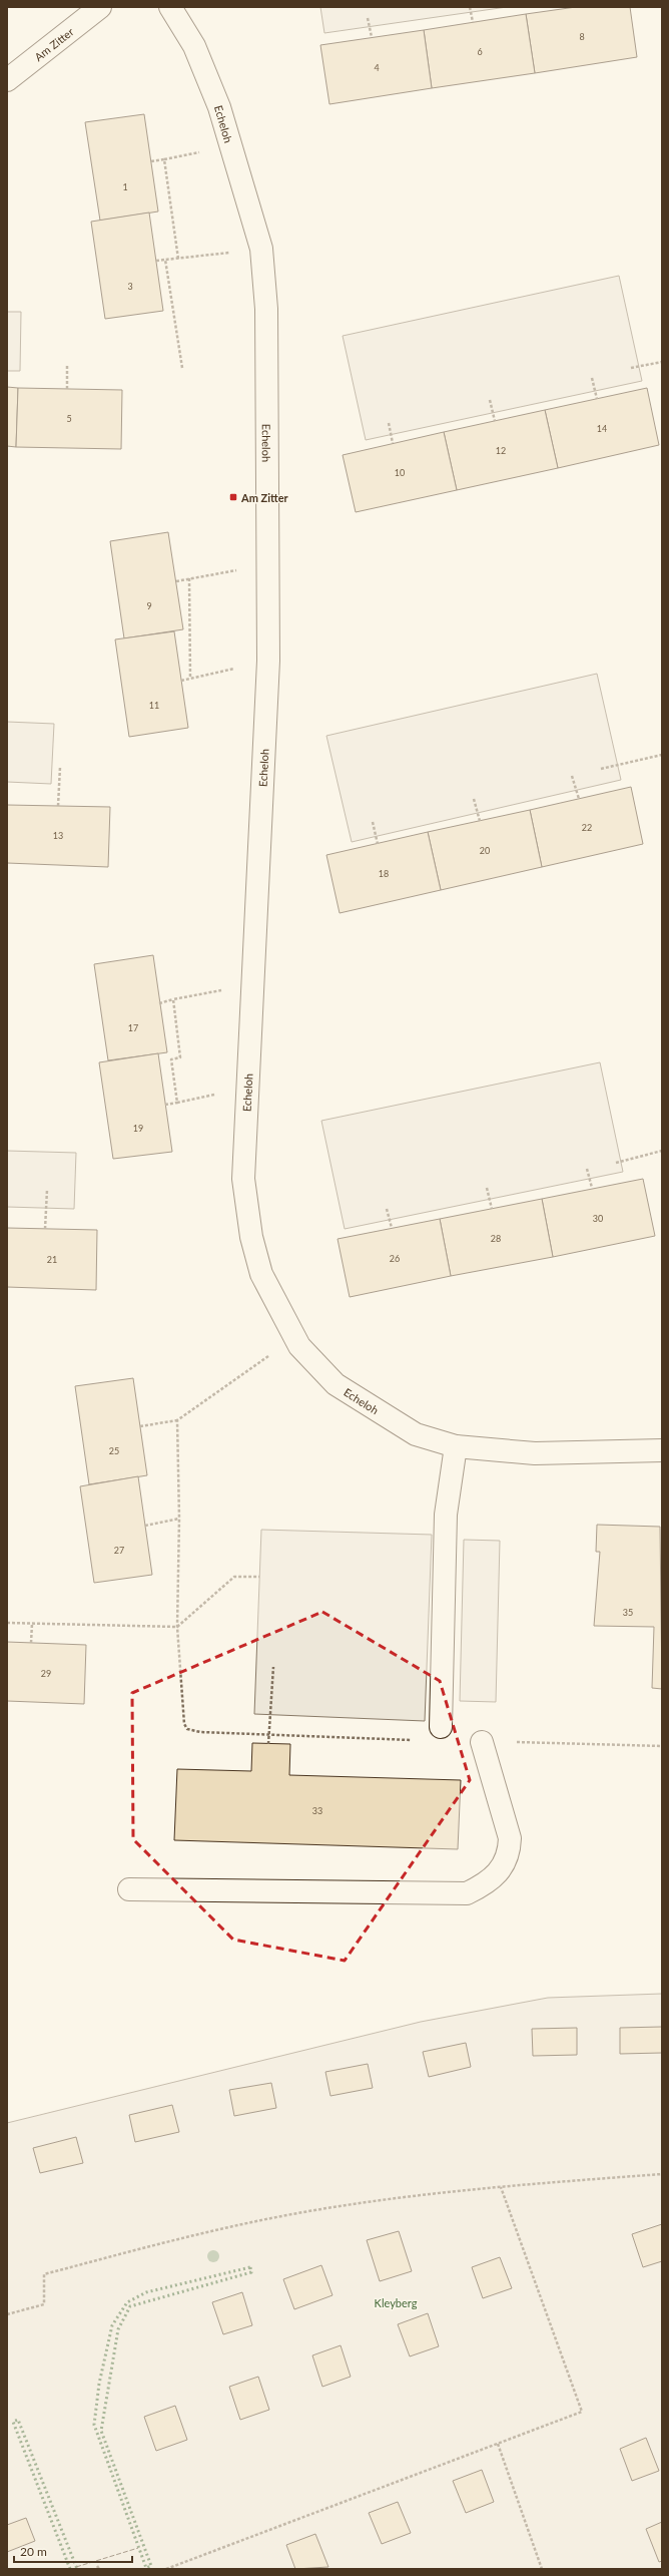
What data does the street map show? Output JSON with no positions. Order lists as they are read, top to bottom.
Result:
{
  "streets": {
    "street": ["Am Zitter", "Echeloh"]
  },
  "parks": ["Kleyberg"],
  "places": {
    "transit": ["Am Zitter"]
  },
  "house_numbers": [
    "8",
    "6",
    "4",
    "1",
    "3",
    "5",
    "14",
    "12",
    "10",
    "9",
    "11",
    "22",
    "13",
    "20",
    "18",
    "17",
    "19",
    "30",
    "28",
    "26",
    "21",
    "25",
    "27",
    "35",
    "29",
    "33"
  ],
  "scale_bar": "20 m"
}
